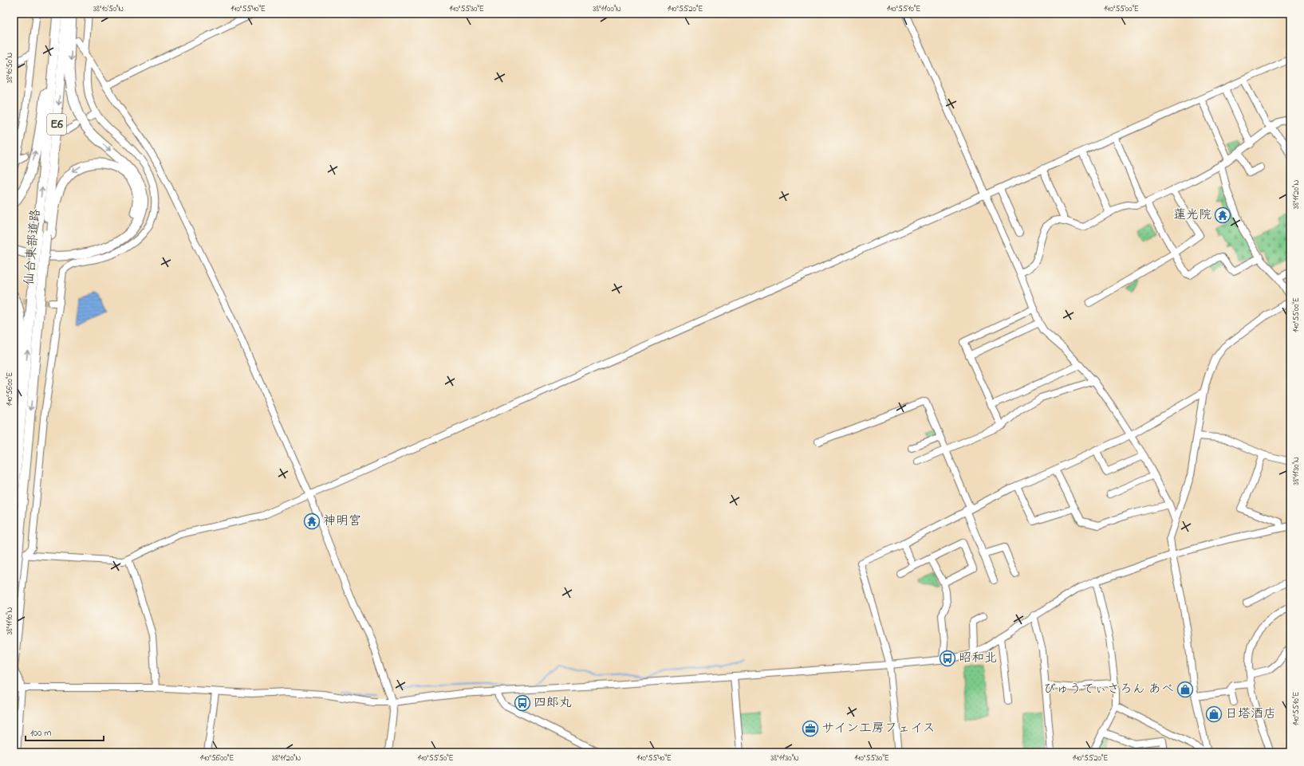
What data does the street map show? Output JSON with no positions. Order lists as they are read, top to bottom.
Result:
{
  "streets": {
    "highway": ["E6", "仙台東部道路"]
  },
  "places": {
    "temple": ["蓮光院", "神明宮"],
    "bus stop": ["昭和北", "四郎丸"],
    "shop": ["びゅうてぃさろん あべ", "日塔酒店"],
    "office": ["サイン工房フェイス"]
  },
  "scale_bar": "100 m",
  "coordinates": [
    "38°10'50\"N",
    "140°55'40\"E",
    "140°55'30\"E",
    "38°11'00\"N",
    "140°55'20\"E",
    "140°55'10\"E",
    "140°55'00\"E",
    "38°11'20\"N",
    "140°56'00\"E",
    "38°11'30\"N",
    "38°11'10\"N",
    "140°55'50\"E"
  ]
}
